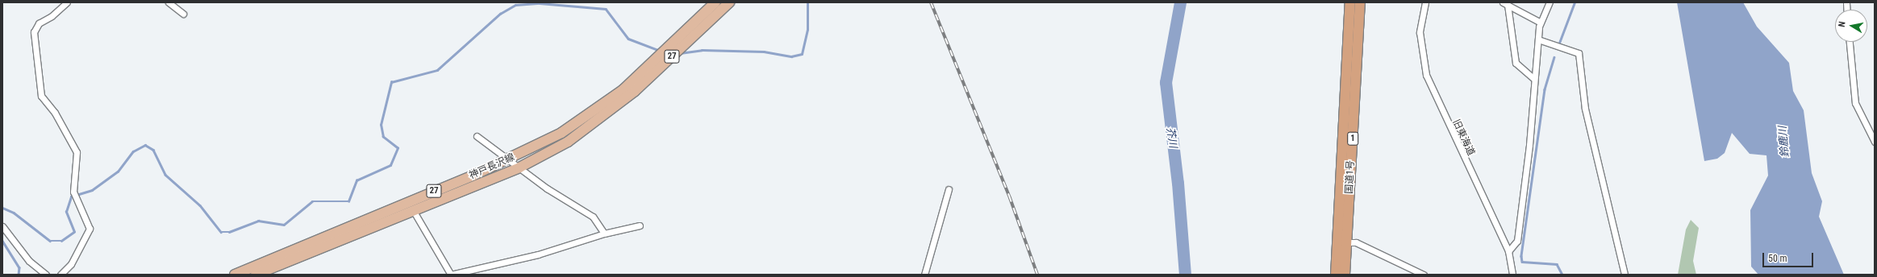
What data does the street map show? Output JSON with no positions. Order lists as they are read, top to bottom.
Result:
{
  "streets": {
    "highway": ["1", "国道1号"],
    "main road": ["27", "神戸長沢線"],
    "street": ["旧東海道"]
  },
  "water": ["芥川", "鈴鹿川"],
  "scale_bar": "50 m",
  "north": "left"
}
